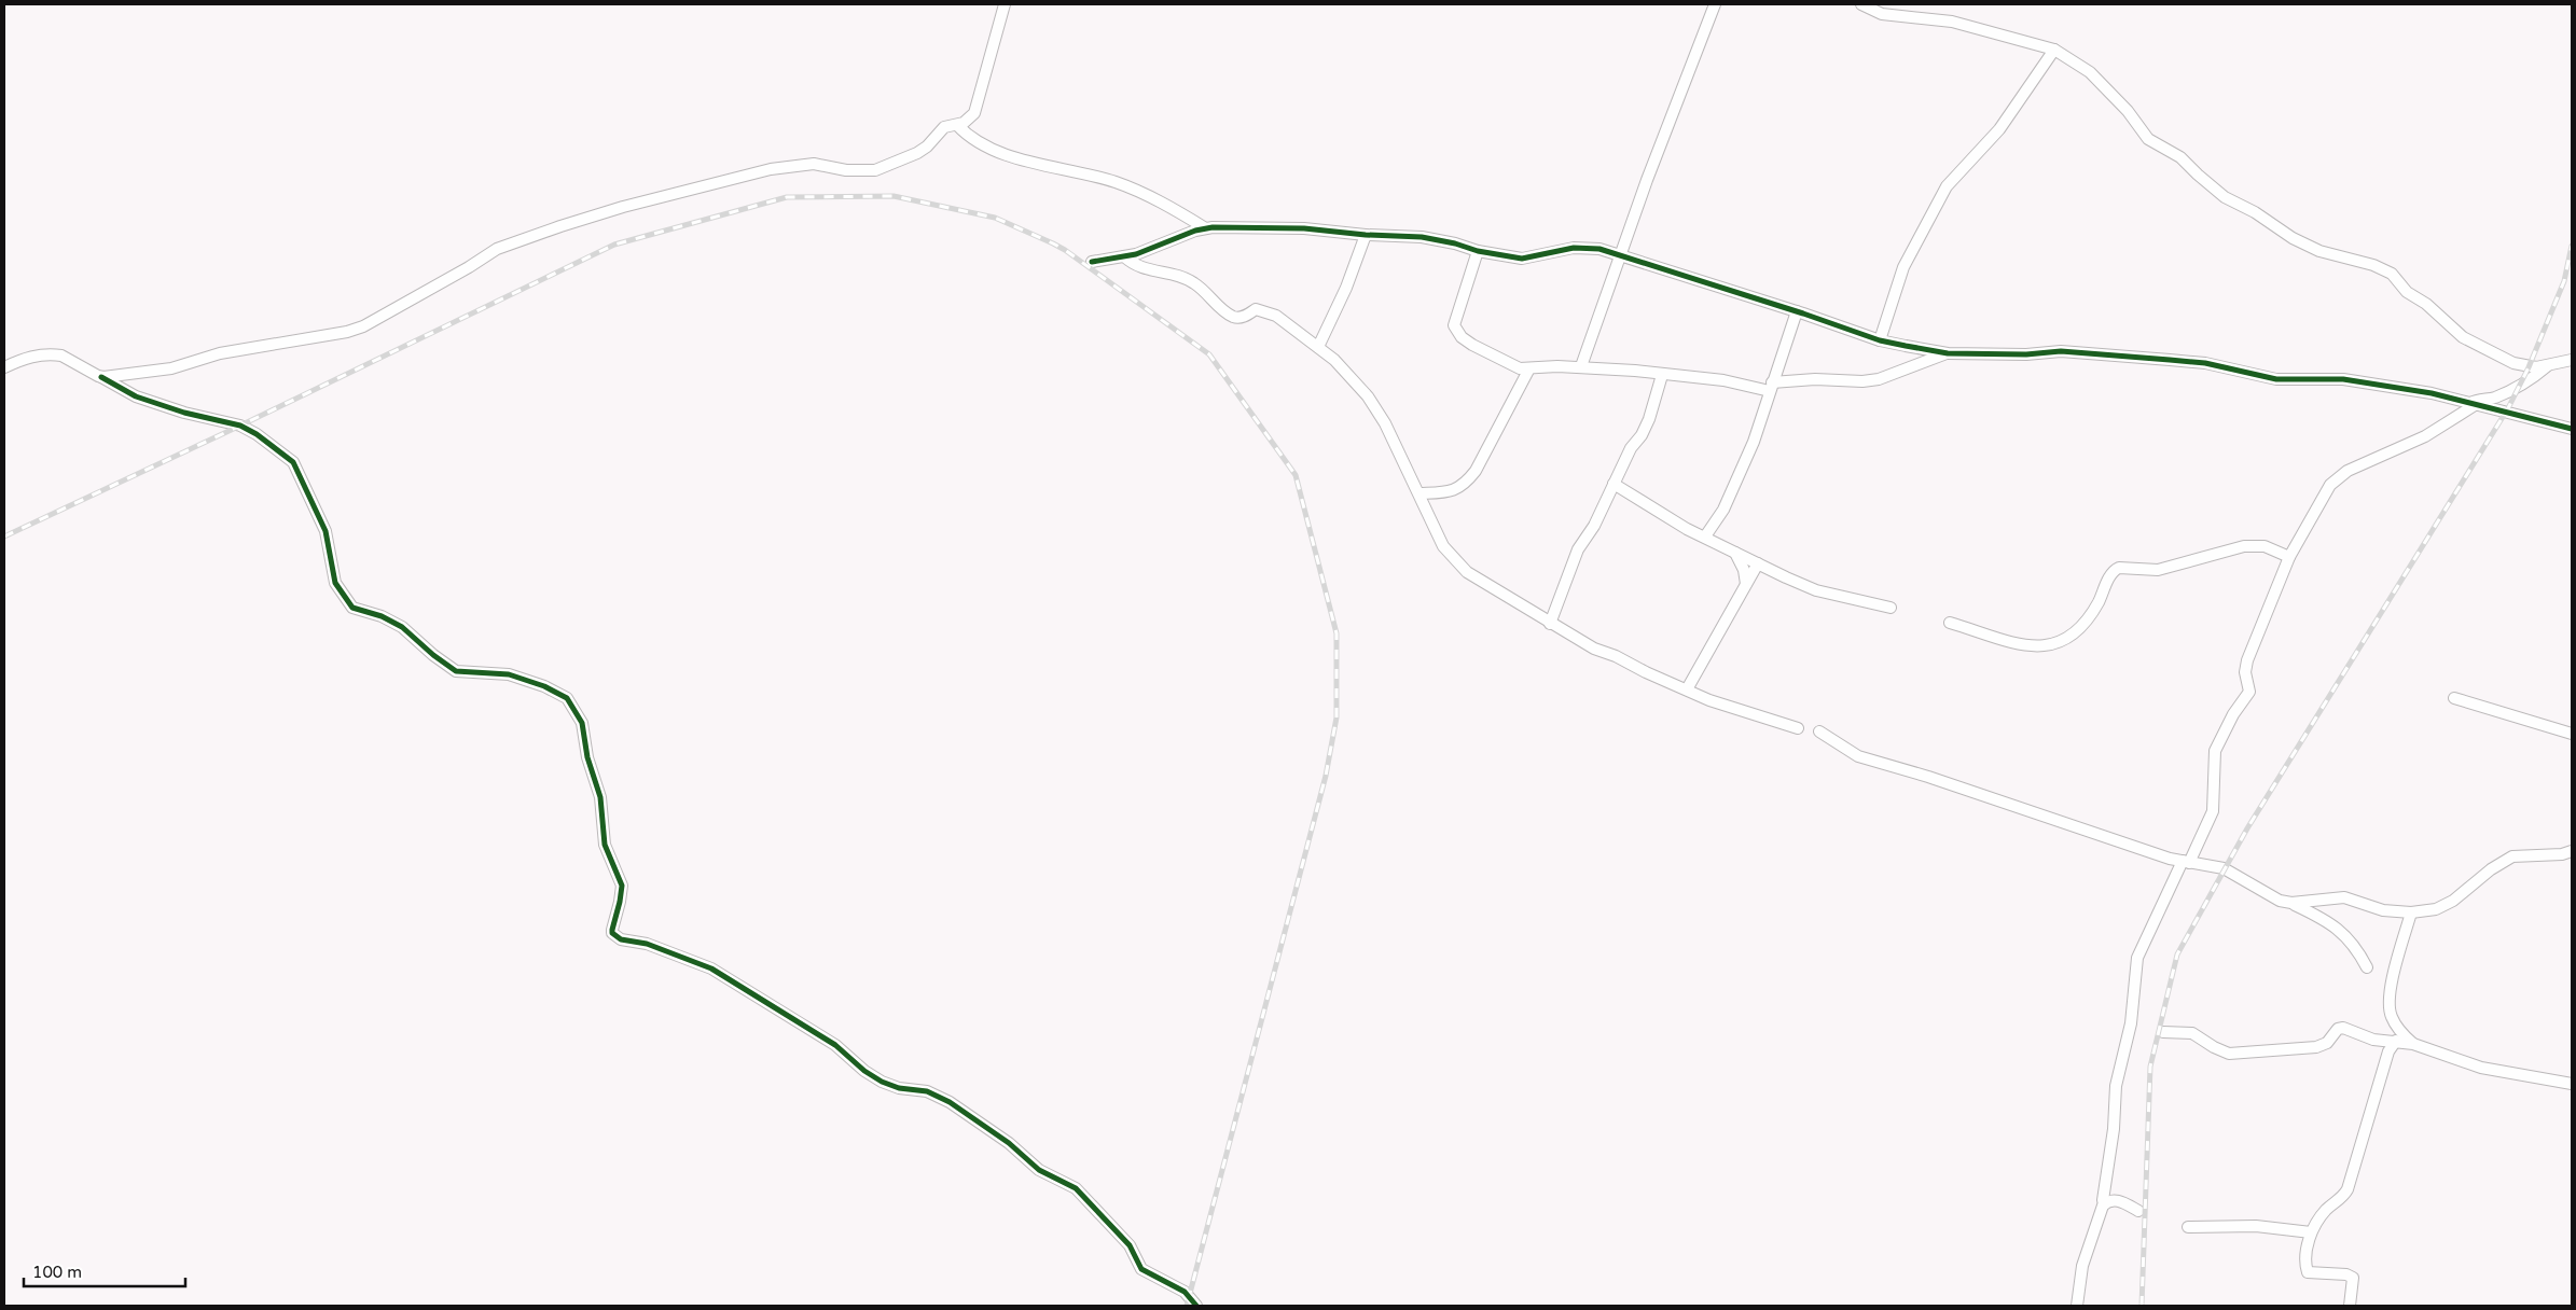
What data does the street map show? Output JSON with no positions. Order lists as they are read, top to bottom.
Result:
{
  "scale_bar": "100 m"
}
